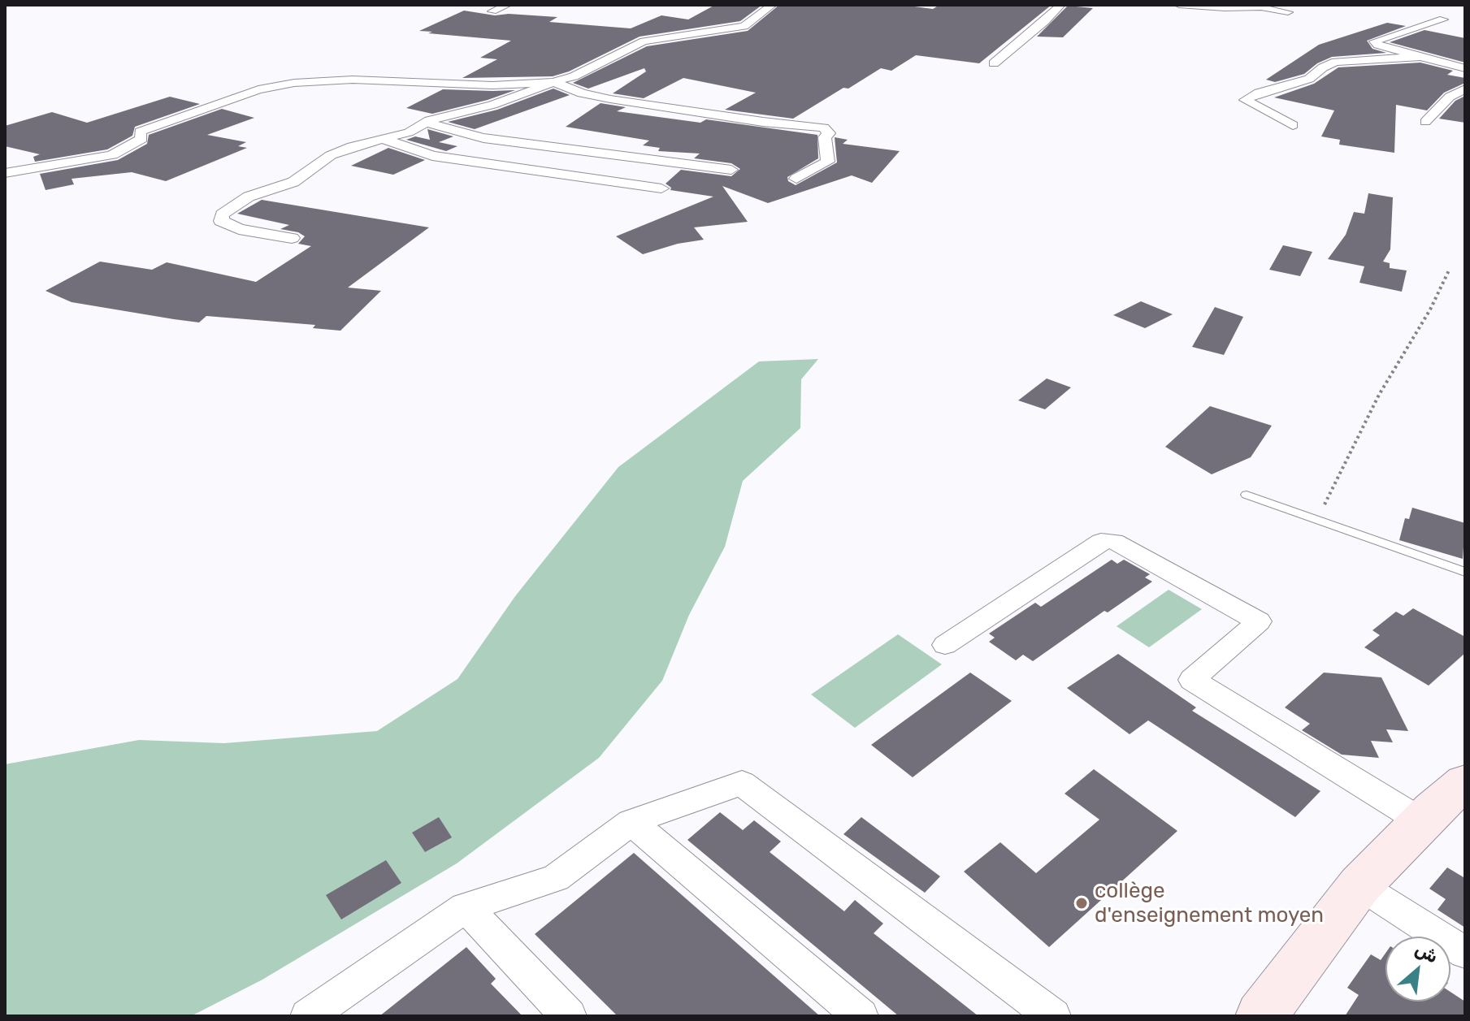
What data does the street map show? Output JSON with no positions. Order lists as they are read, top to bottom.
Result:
{
  "places": ["collège d'enseignement moyen"],
  "north": "top right"
}
